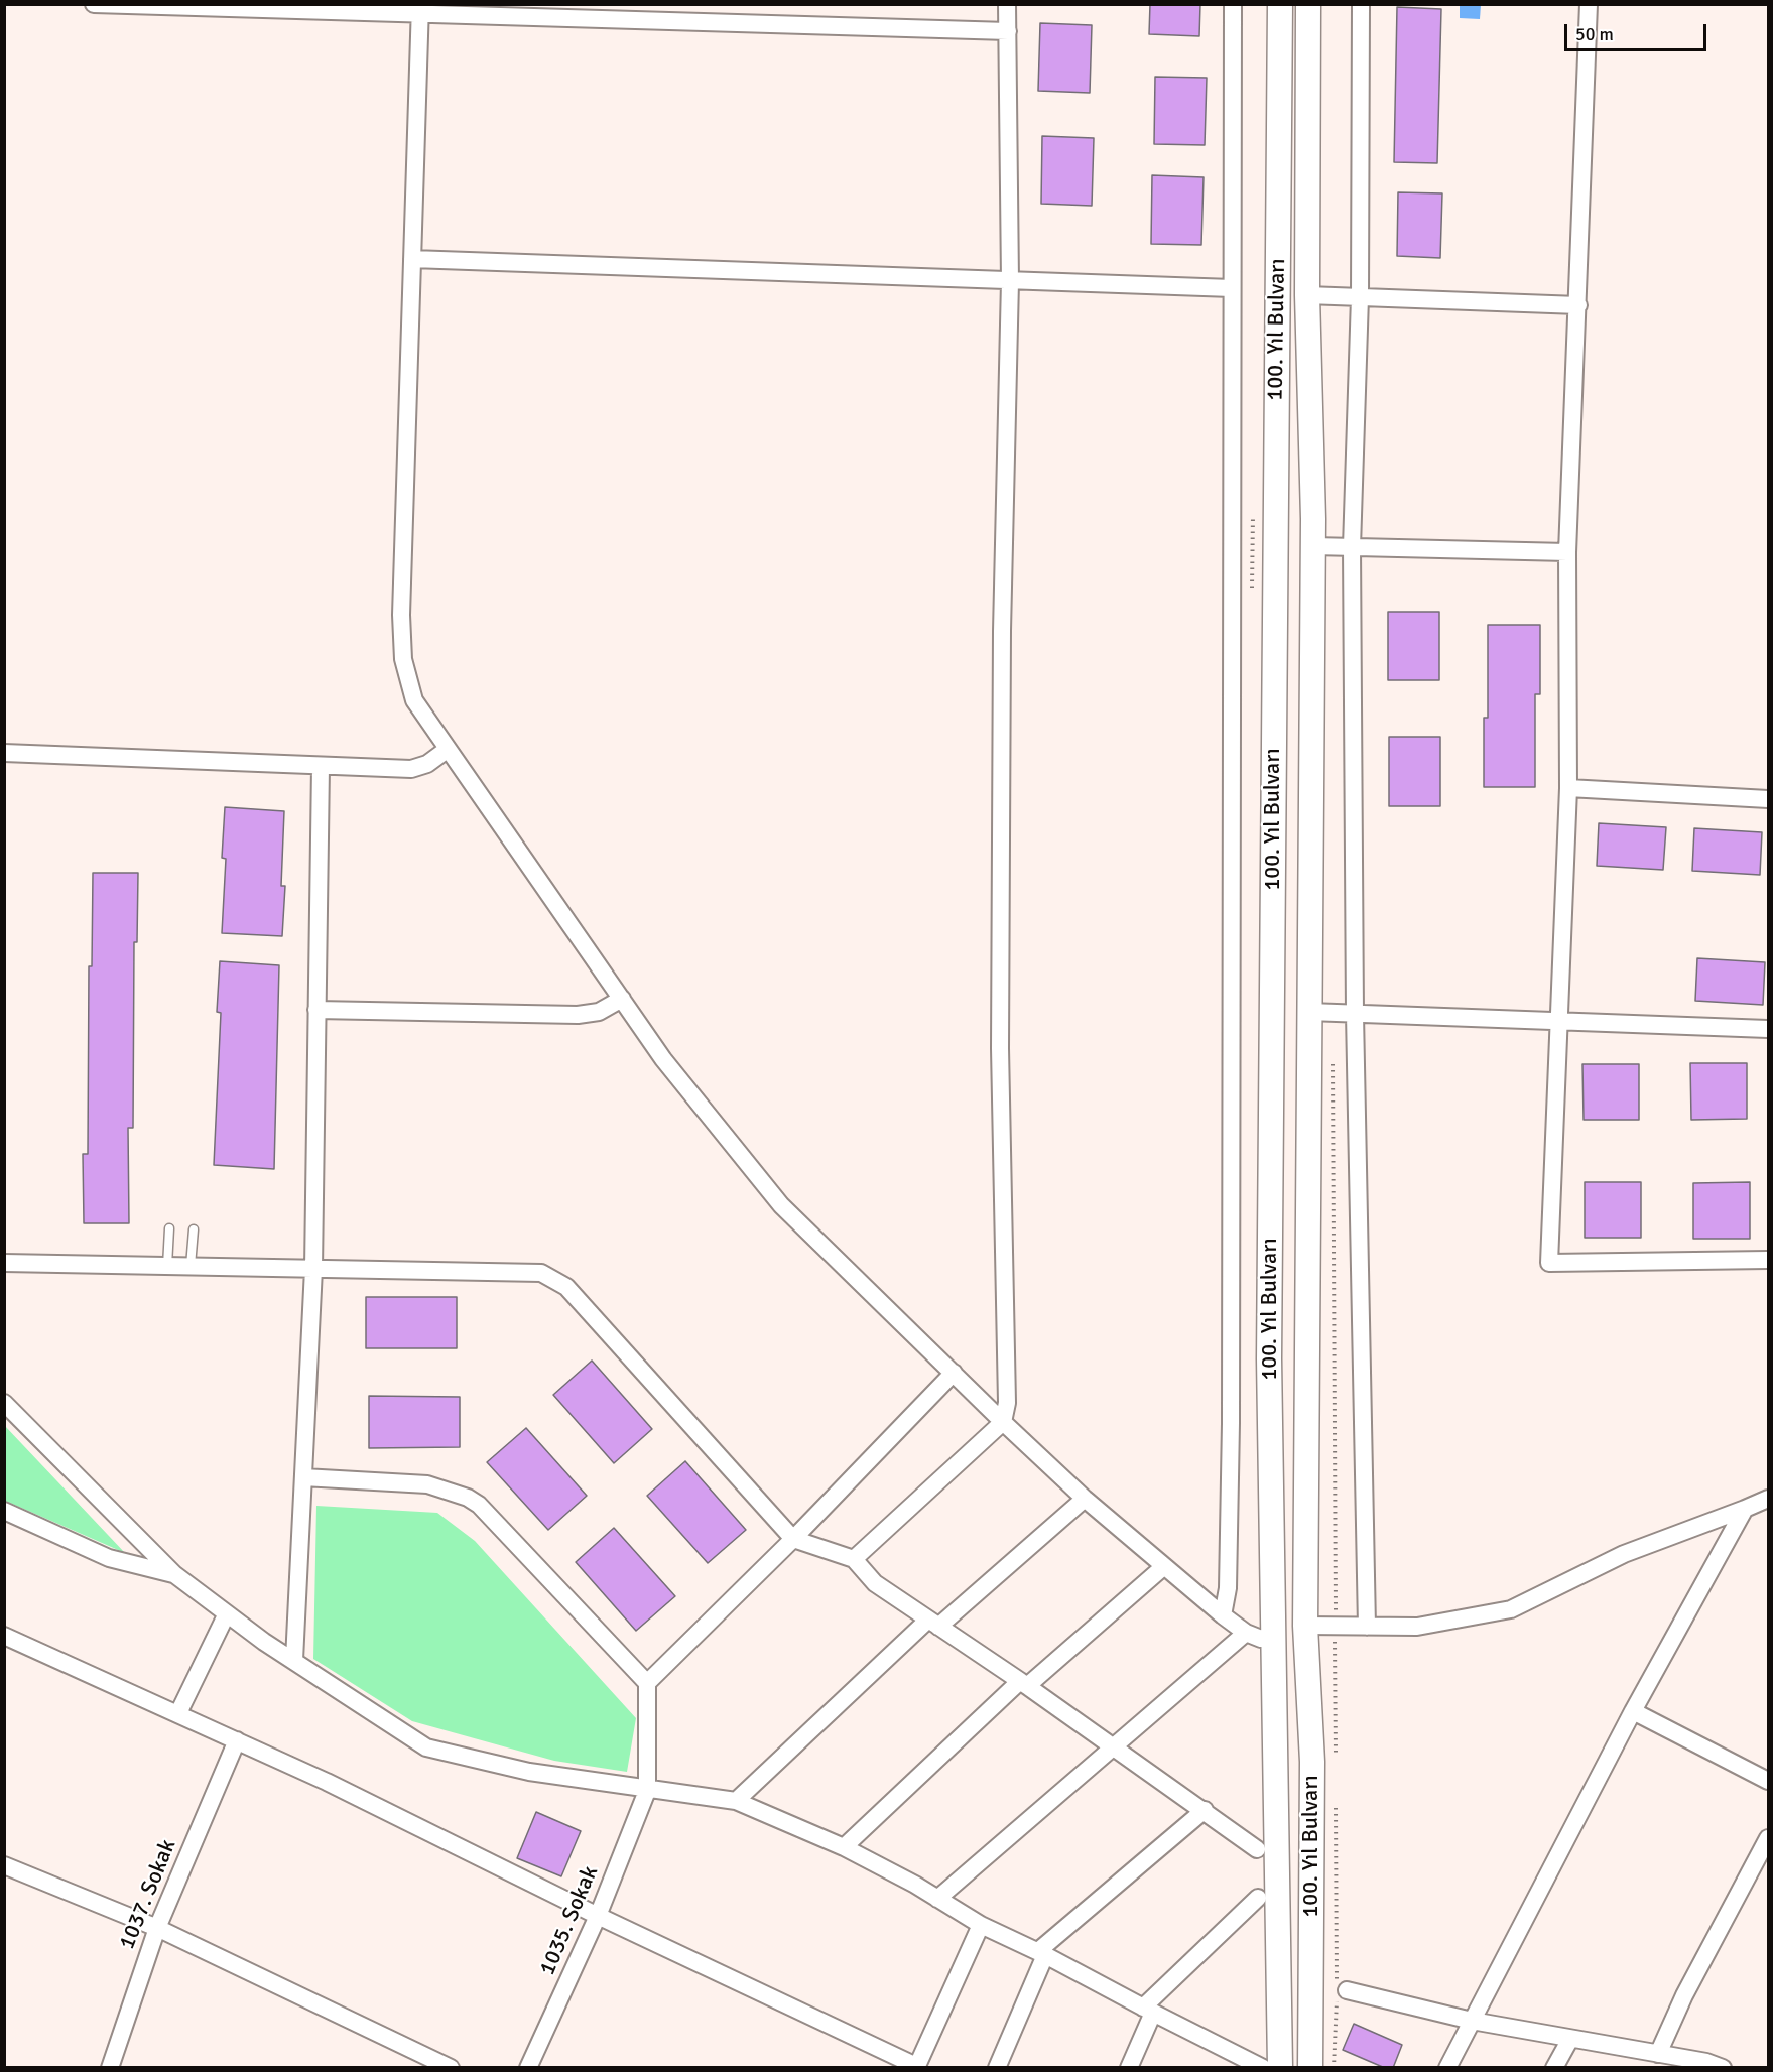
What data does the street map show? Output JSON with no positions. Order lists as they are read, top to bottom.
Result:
{
  "streets": {
    "main road": ["100. Yıl Bulvarı"],
    "street": ["1037. Sokak", "1035. Sokak"]
  },
  "scale_bar": "50 m"
}
